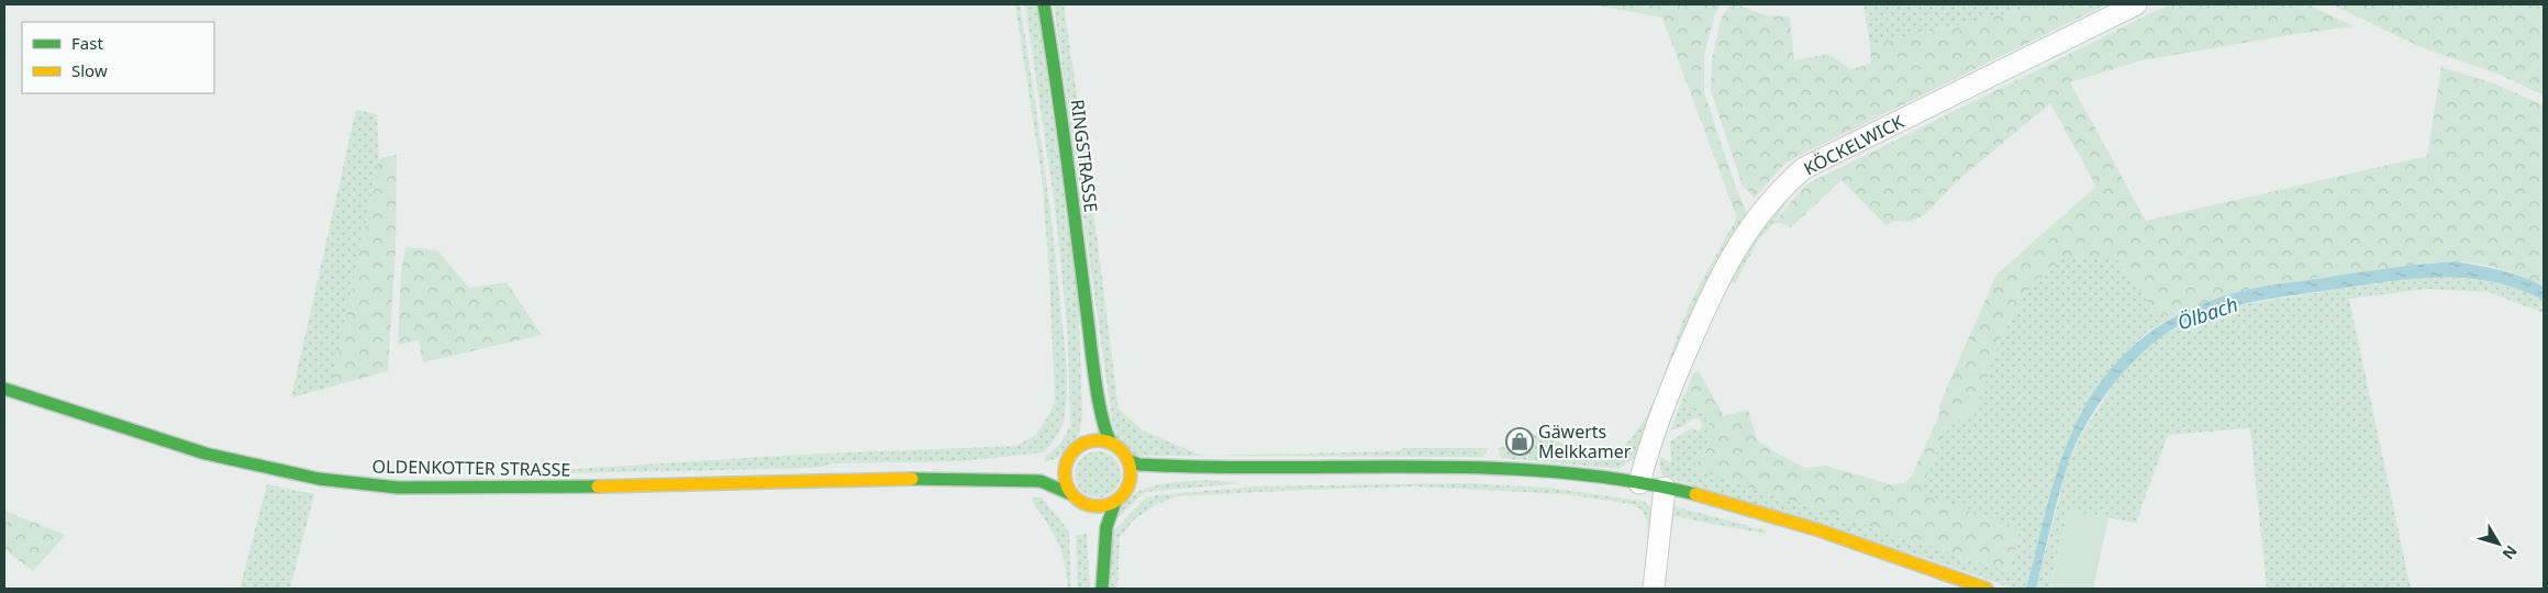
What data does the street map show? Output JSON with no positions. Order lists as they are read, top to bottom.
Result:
{
  "streets": {
    "main road": ["RINGSTRASSE", "OLDENKOTTER STRASSE"],
    "street": ["KÖCKELWICK"]
  },
  "water": ["Ölbach"],
  "places": {
    "shop": ["Gäwerts Melkkamer"]
  },
  "legend": ["Fast", "Slow"],
  "north": "bottom right"
}
